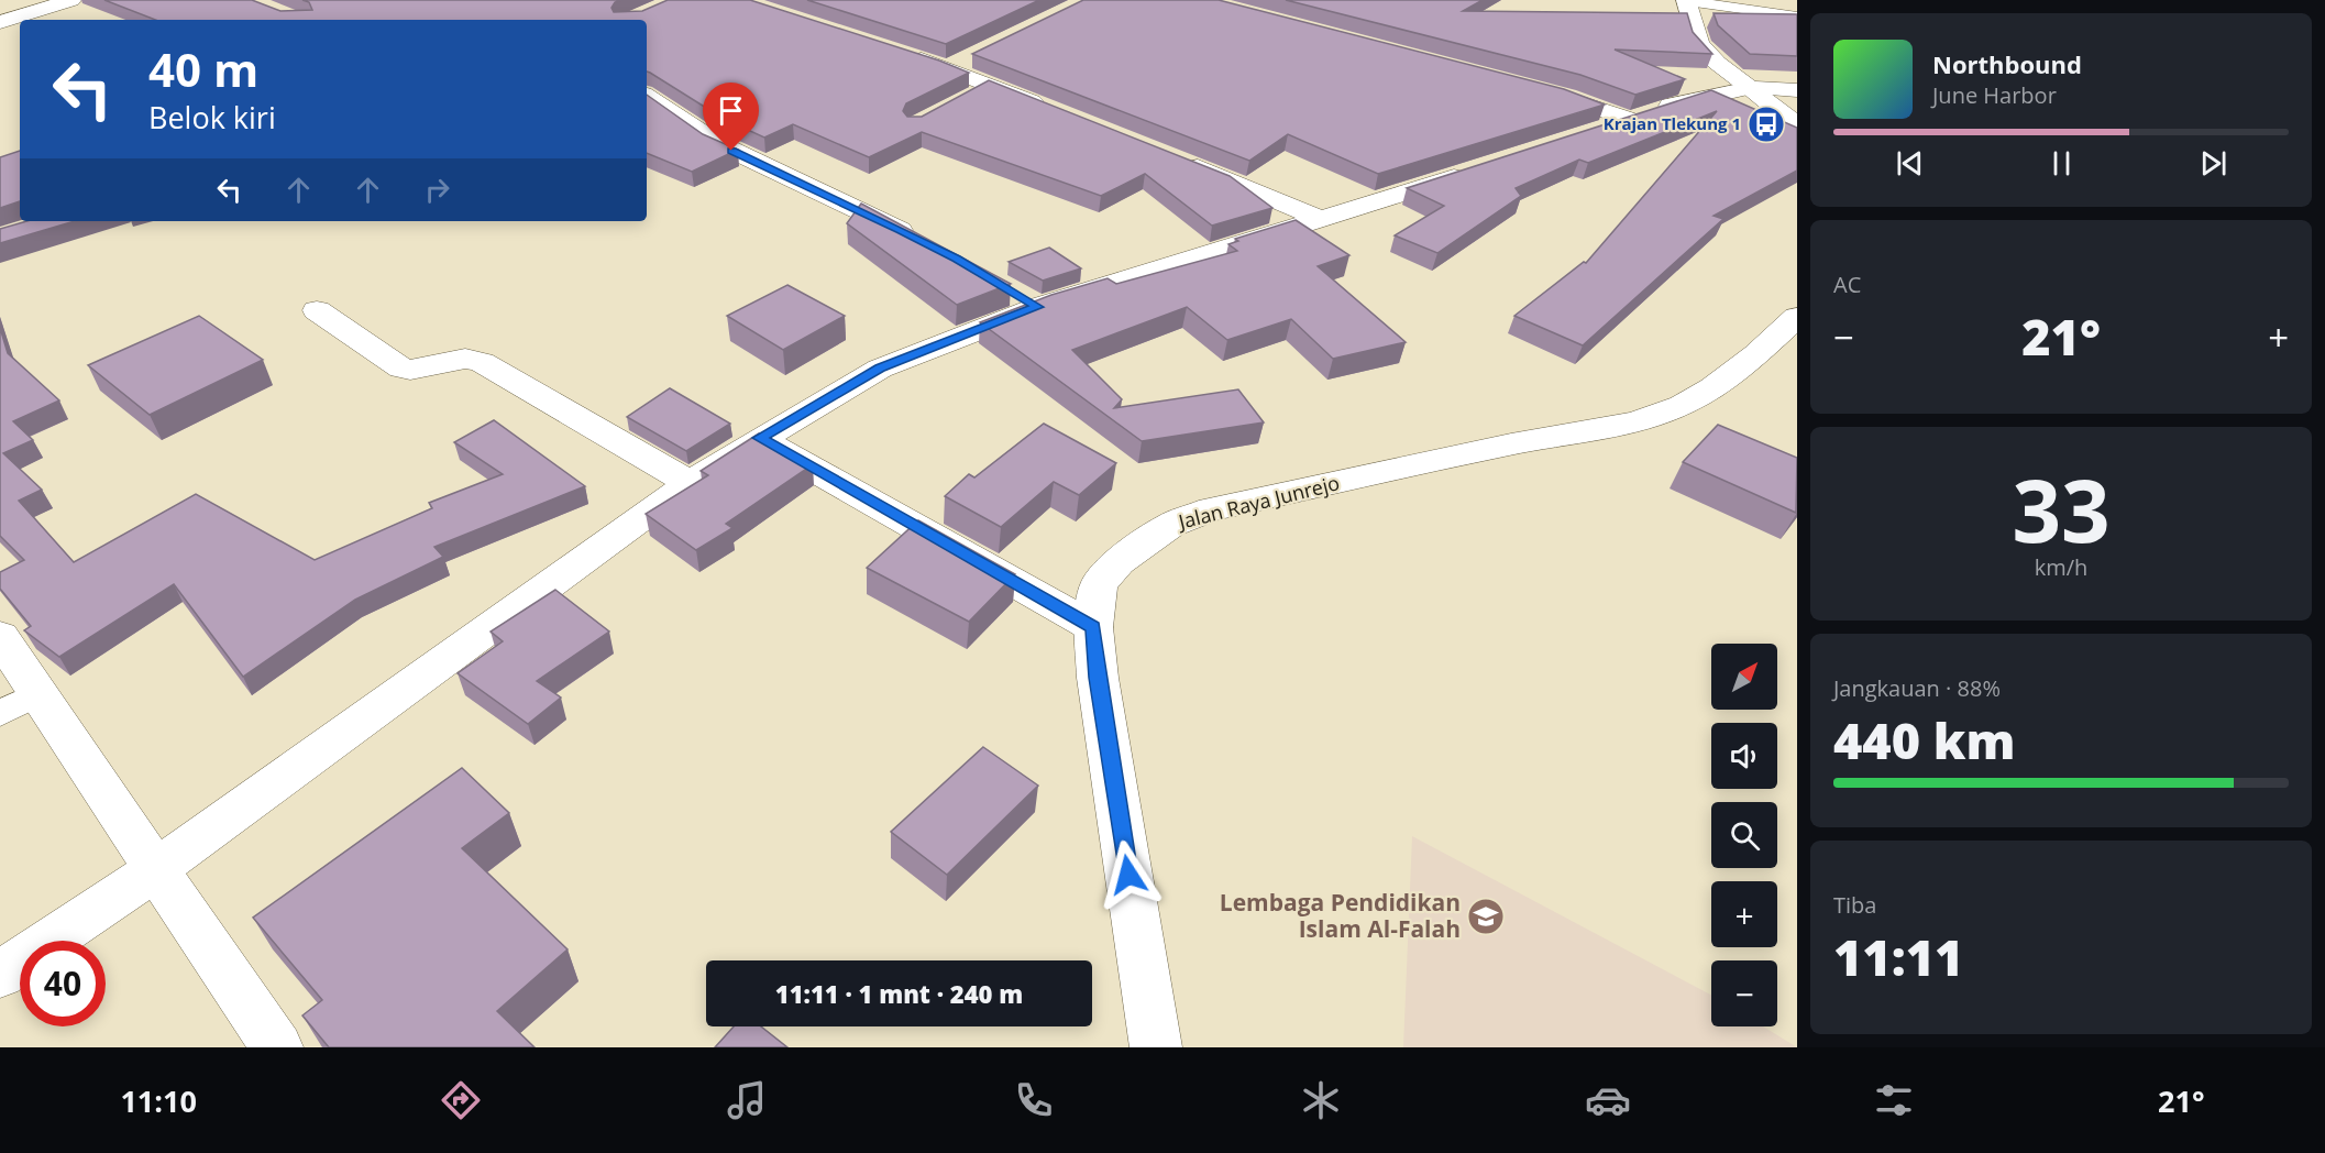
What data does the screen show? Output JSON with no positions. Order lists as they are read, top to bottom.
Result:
{
  "streets": {
    "street": ["Jalan Raya Junrejo"]
  },
  "places": {
    "bus stop": ["Krajan Tlekung 1"],
    "school or university": ["Lembaga Pendidikan Islam Al-Falah"]
  },
  "north": "top right",
  "page": {
    "turn": ["40 m", "Belok kiri"],
    "song": ["Northbound", "June Harbor"],
    "tile": [
      "AC",
      ["33", "km/h"],
      ["Jangkauan · 88%", "440 km"],
      ["Tiba", "11:11"]
    ],
    "heat": ["−", "21°", "+"],
    "map_buttons": ["+", "−"],
    "limit": "40",
    "trip": "11:11 · 1 mnt · 240 m",
    "tabs": ["11:10", "21°"]
  }
}
